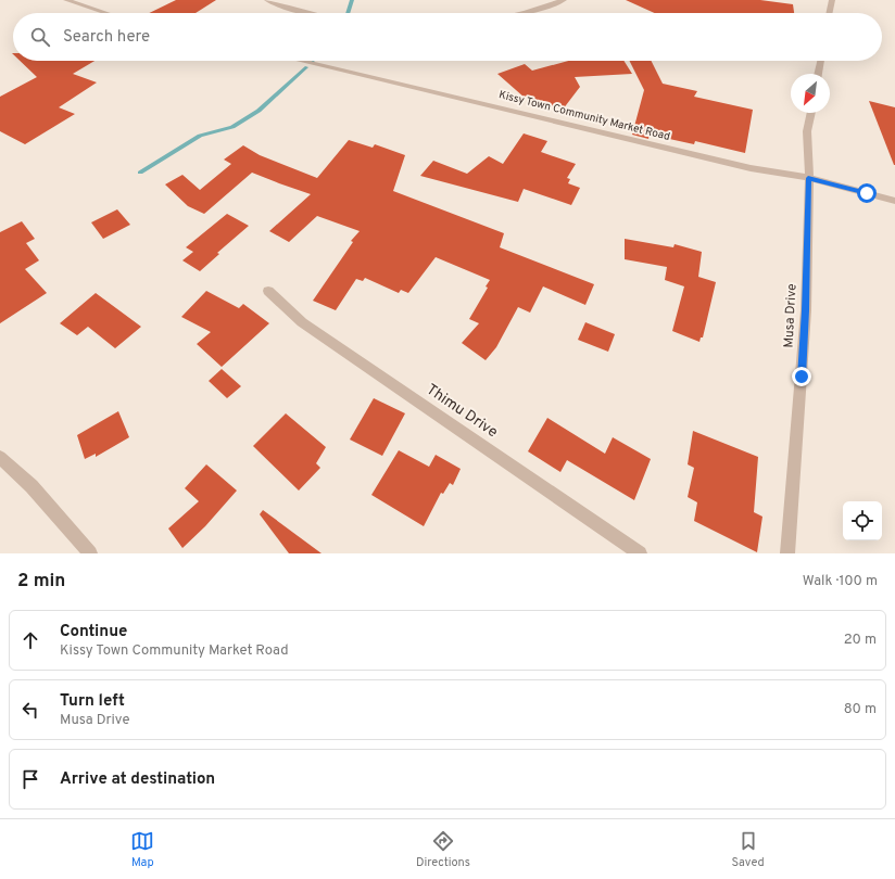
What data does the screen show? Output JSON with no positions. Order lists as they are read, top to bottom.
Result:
{
  "streets": {
    "street": ["Kissy Town Community Market Road", "Musa Drive", "Thimu Drive"]
  },
  "crossings": [
    ["Kissy Town Community Market Road", "Musa Drive"]
  ],
  "north": "bottom left",
  "page": {
    "search": "Search here",
    "heading": ["2 min", "Walk · 100 m"],
    "list": [
      ["Continue", "Kissy Town Community Market Road", "20 m"],
      ["Turn left", "Musa Drive", "80 m"],
      "Arrive at destination"
    ],
    "nav": ["Map", "Directions", "Saved"]
  }
}
